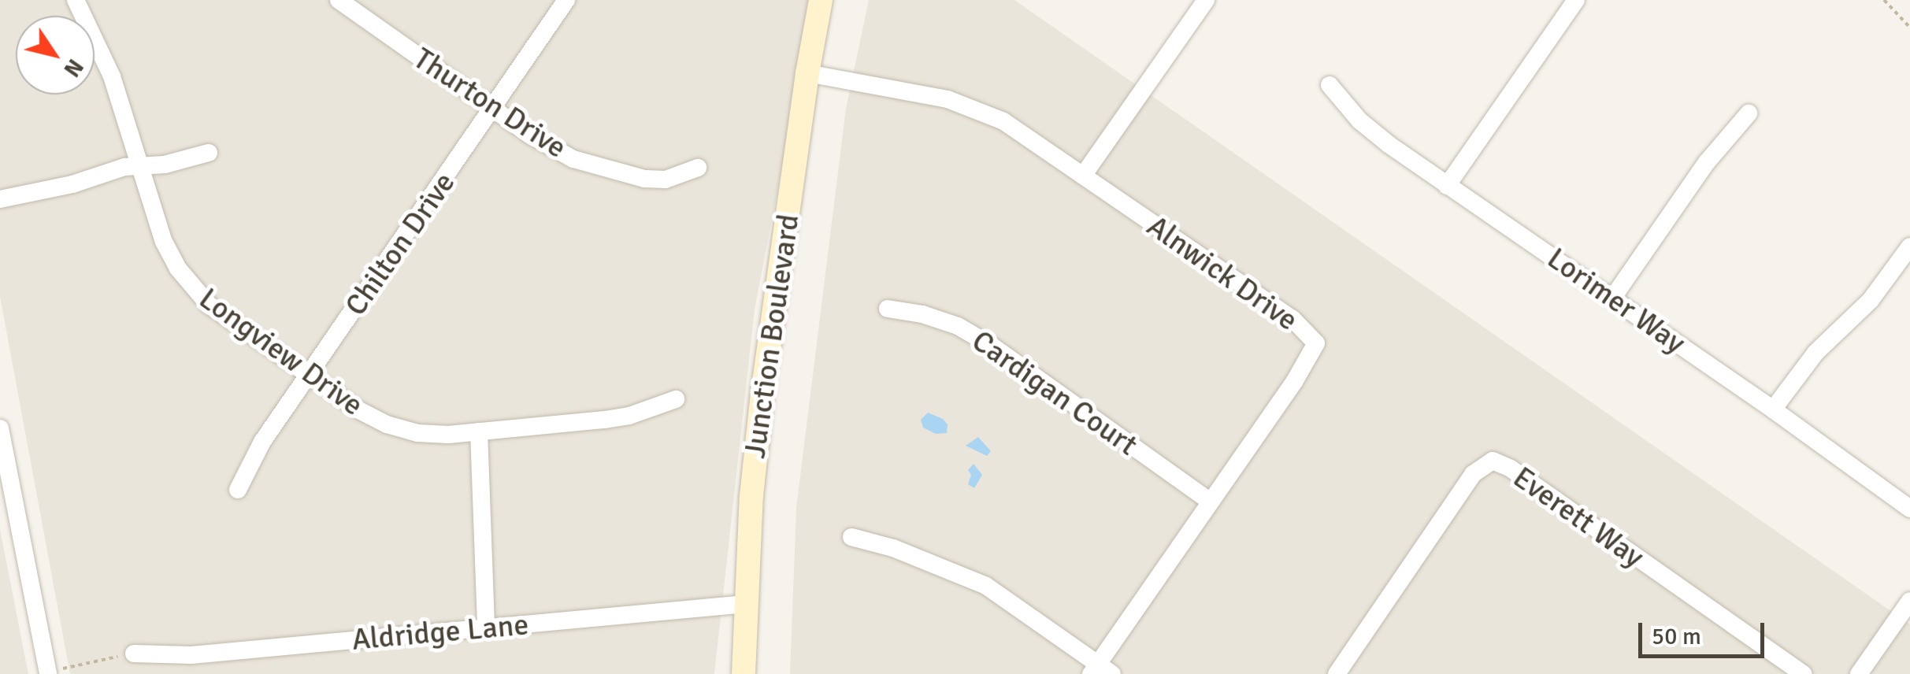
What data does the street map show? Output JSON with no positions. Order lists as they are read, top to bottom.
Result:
{
  "streets": {
    "main road": ["Junction Boulevard"],
    "street": [
      "Thurton Drive",
      "Chilton Drive",
      "Alnwick Drive",
      "Lorimer Way",
      "Longview Drive",
      "Cardigan Court",
      "Everett Way",
      "Aldridge Lane"
    ]
  },
  "crossings": [
    ["Thurton Drive", "Chilton Drive"],
    ["Chilton Drive", "Longview Drive"],
    ["Alnwick Drive", "Junction Boulevard"],
    ["Alnwick Drive", "Cardigan Court"],
    ["Junction Boulevard", "Aldridge Lane"]
  ],
  "scale_bar": "50 m",
  "north": "bottom right"
}
